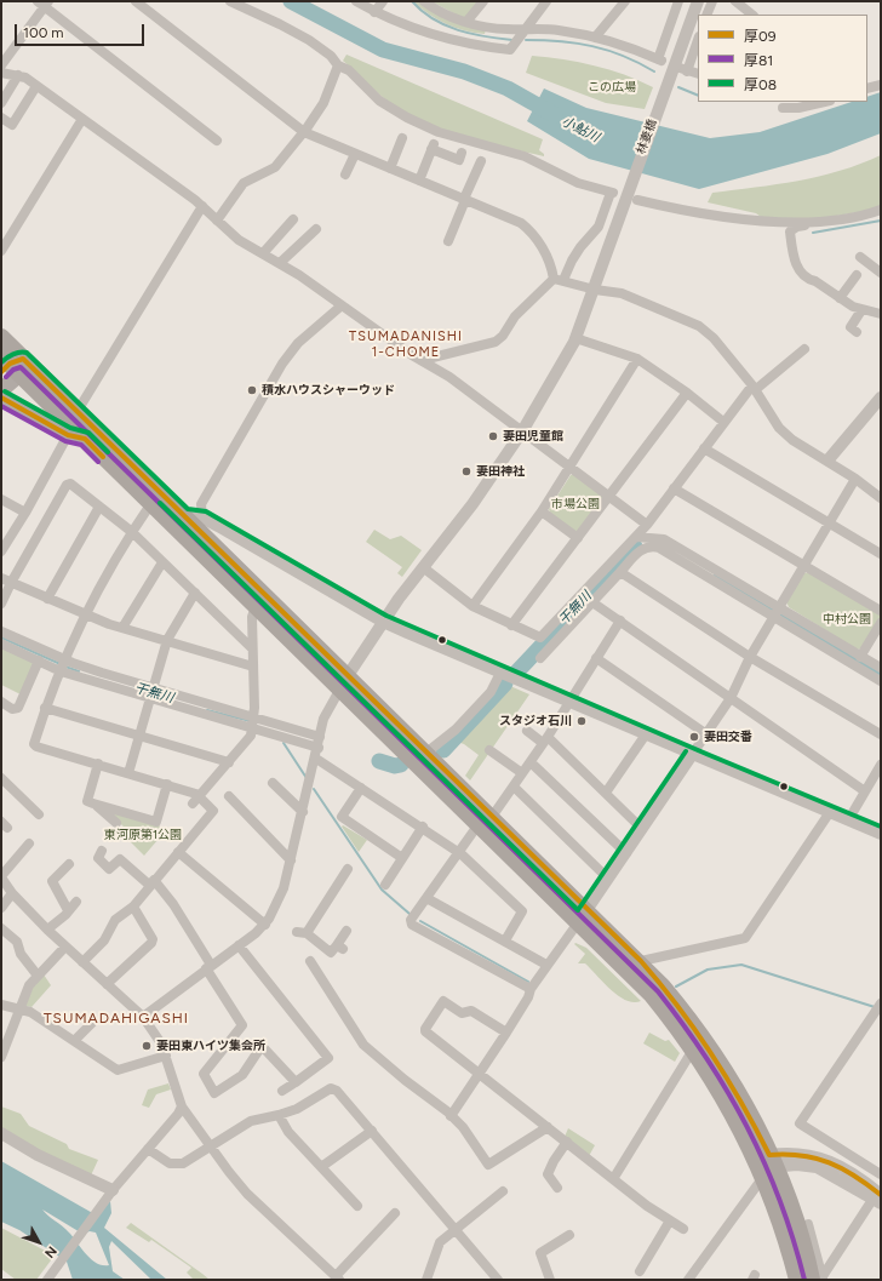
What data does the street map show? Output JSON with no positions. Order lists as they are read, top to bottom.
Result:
{
  "streets": {
    "street": ["林妻橋"]
  },
  "districts": ["TSUMADANISHI 1-CHOME", "TSUMADAHIGASHI"],
  "water": ["小鮎川", "干無川"],
  "parks": [
    "この広場",
    "市場公園",
    "中村公園",
    "東河原第1公園"
  ],
  "places": [
    "積水ハウスシャーウッド",
    "妻田児童館",
    "妻田神社",
    "スタジオ石川",
    "妻田交番",
    "妻田東ハイツ集会所"
  ],
  "lines": ["transit line 厚08", "transit line 厚09", "transit line 厚81"],
  "legend": ["厚09", "厚81", "厚08"],
  "scale_bar": "100 m",
  "north": "bottom right"
}
